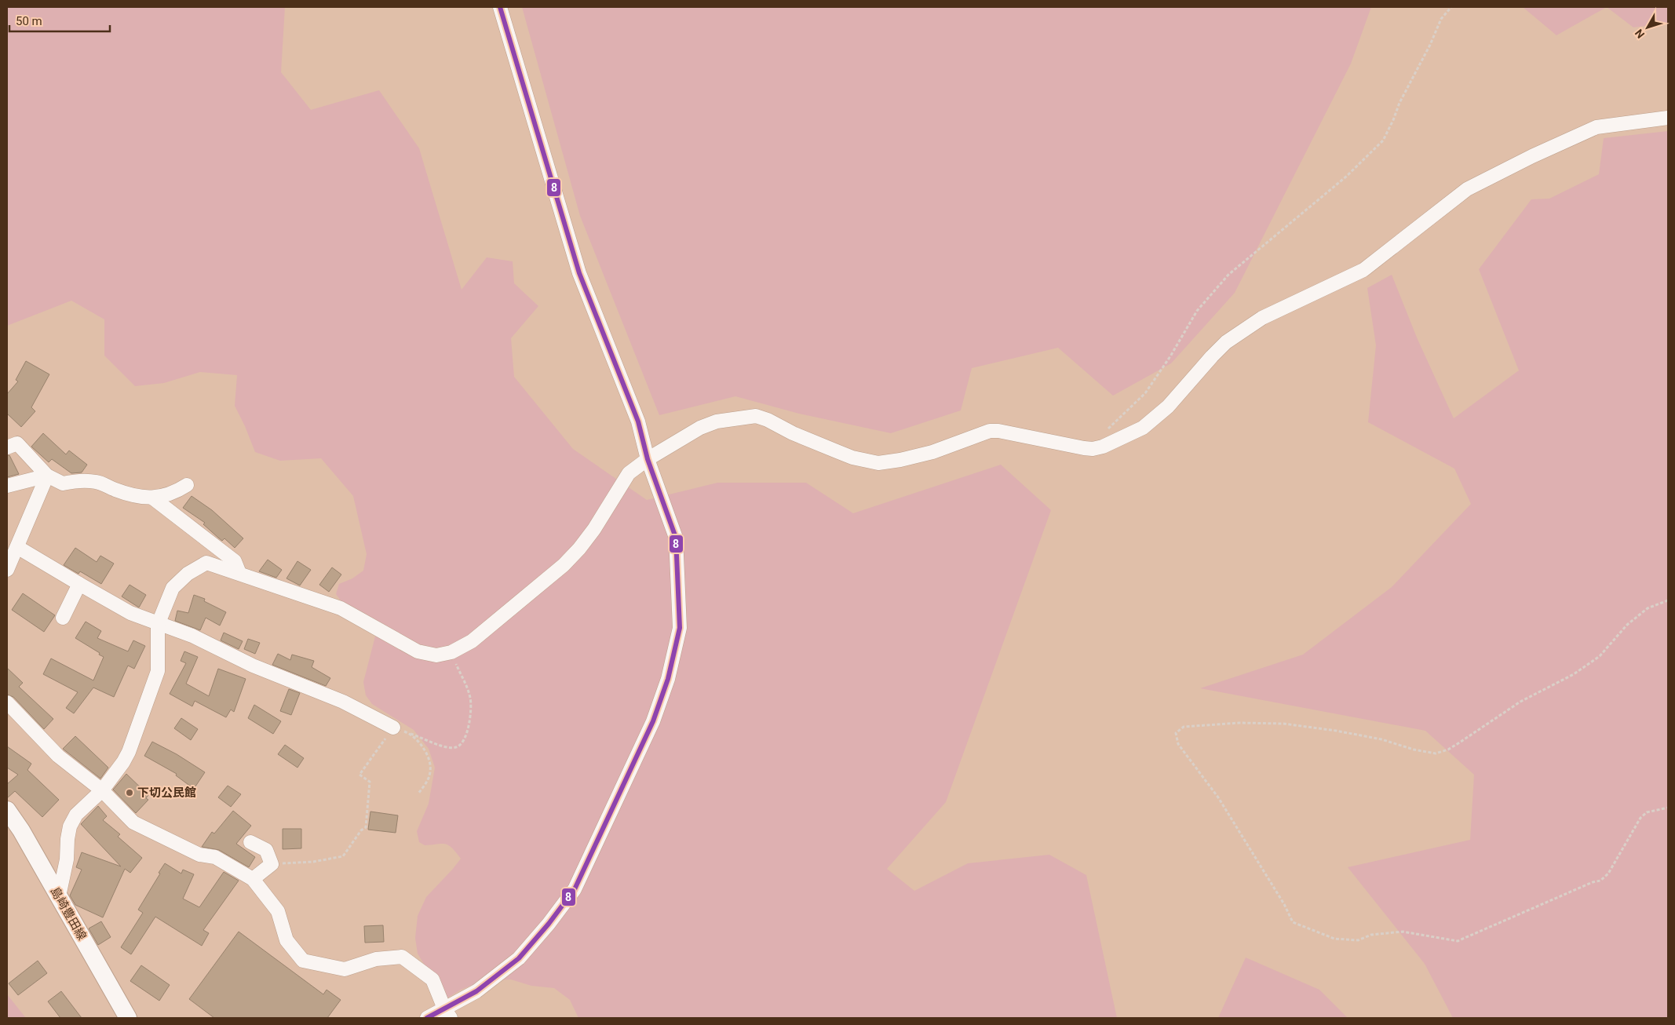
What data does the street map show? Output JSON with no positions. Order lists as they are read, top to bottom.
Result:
{
  "streets": {
    "main road": ["島崎豊田線"]
  },
  "places": ["下切公民館"],
  "lines": ["transit line 8"],
  "scale_bar": "50 m",
  "north": "bottom left"
}
